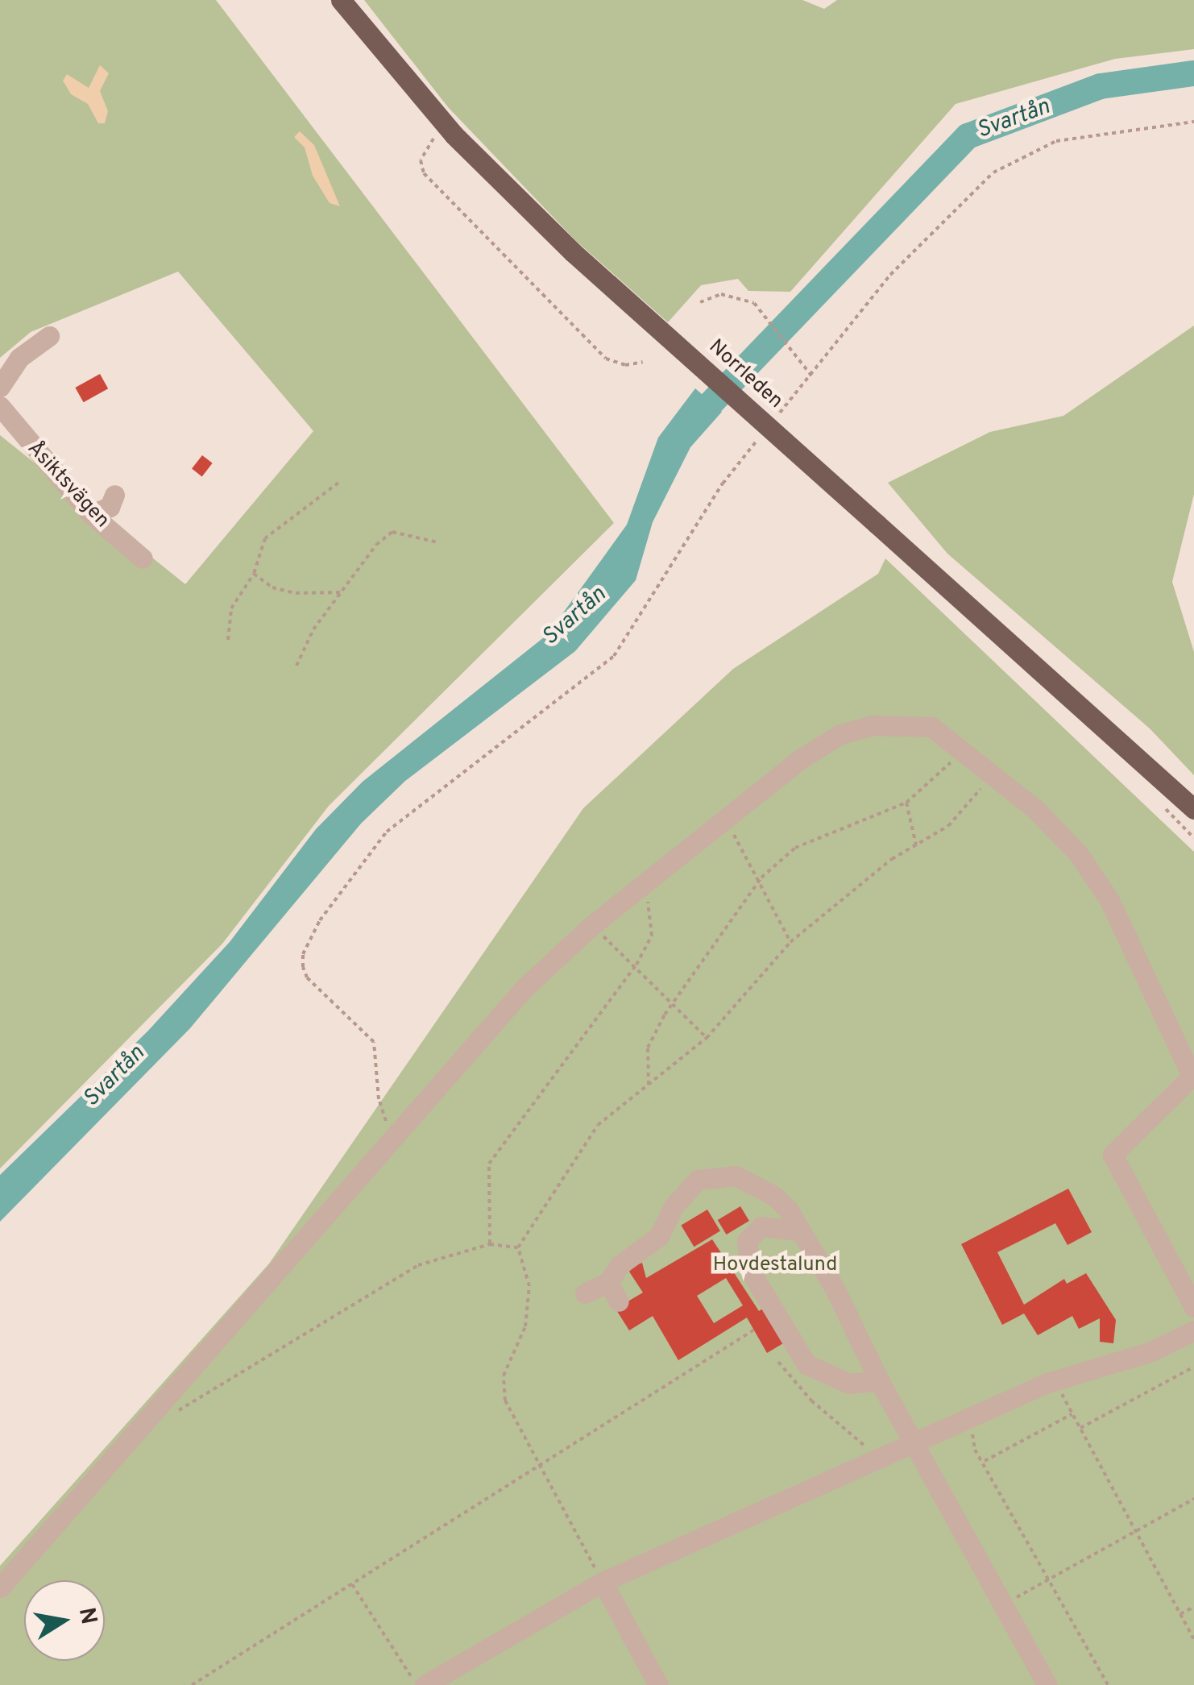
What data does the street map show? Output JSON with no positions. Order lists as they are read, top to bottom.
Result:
{
  "streets": {
    "main road": ["Norrleden"],
    "street": ["Åsiktsvägen"]
  },
  "water": ["Svartån"],
  "parks": ["Hovdestalund"],
  "north": "right"
}
